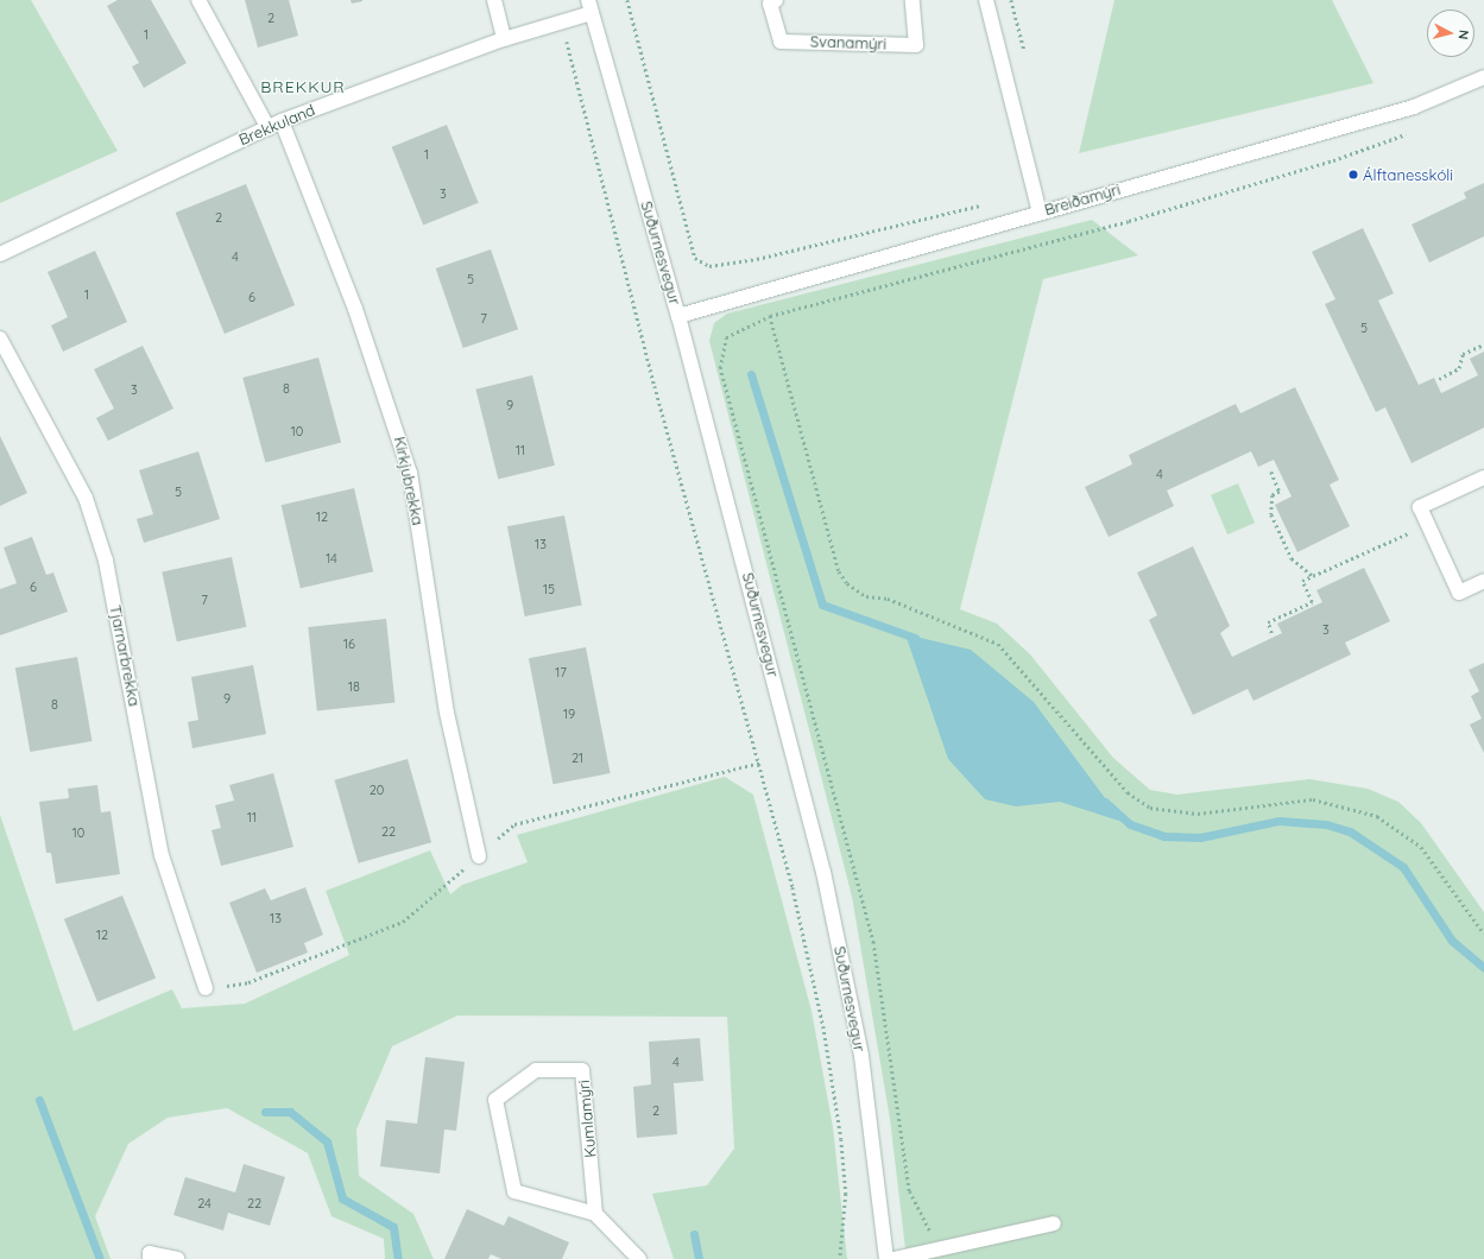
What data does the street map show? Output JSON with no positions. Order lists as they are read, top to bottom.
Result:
{
  "streets": {
    "street": [
      "Svanamýri",
      "Brekkuland",
      "Breiðamýri",
      "Suðurnesvegur",
      "Kirkjubrekka",
      "Tjarnarbrekka",
      "Kumlamýri"
    ]
  },
  "crossings": [
    ["Brekkuland", "Suðurnesvegur"],
    ["Brekkuland", "Kirkjubrekka"],
    ["Breiðamýri", "Suðurnesvegur"]
  ],
  "districts": ["BREKKUR"],
  "places": ["Álftanesskóli"],
  "house_numbers": [
    "2",
    "1",
    "1",
    "3",
    "2",
    "4",
    "5",
    "1",
    "6",
    "7",
    "5",
    "8",
    "3",
    "9",
    "10",
    "11",
    "4",
    "5",
    "12",
    "13",
    "14",
    "6",
    "15",
    "7",
    "3",
    "16",
    "17",
    "18",
    "9",
    "8",
    "19",
    "21",
    "20",
    "11",
    "22",
    "10",
    "13",
    "12",
    "4",
    "2",
    "24",
    "22"
  ],
  "north": "right"
}
